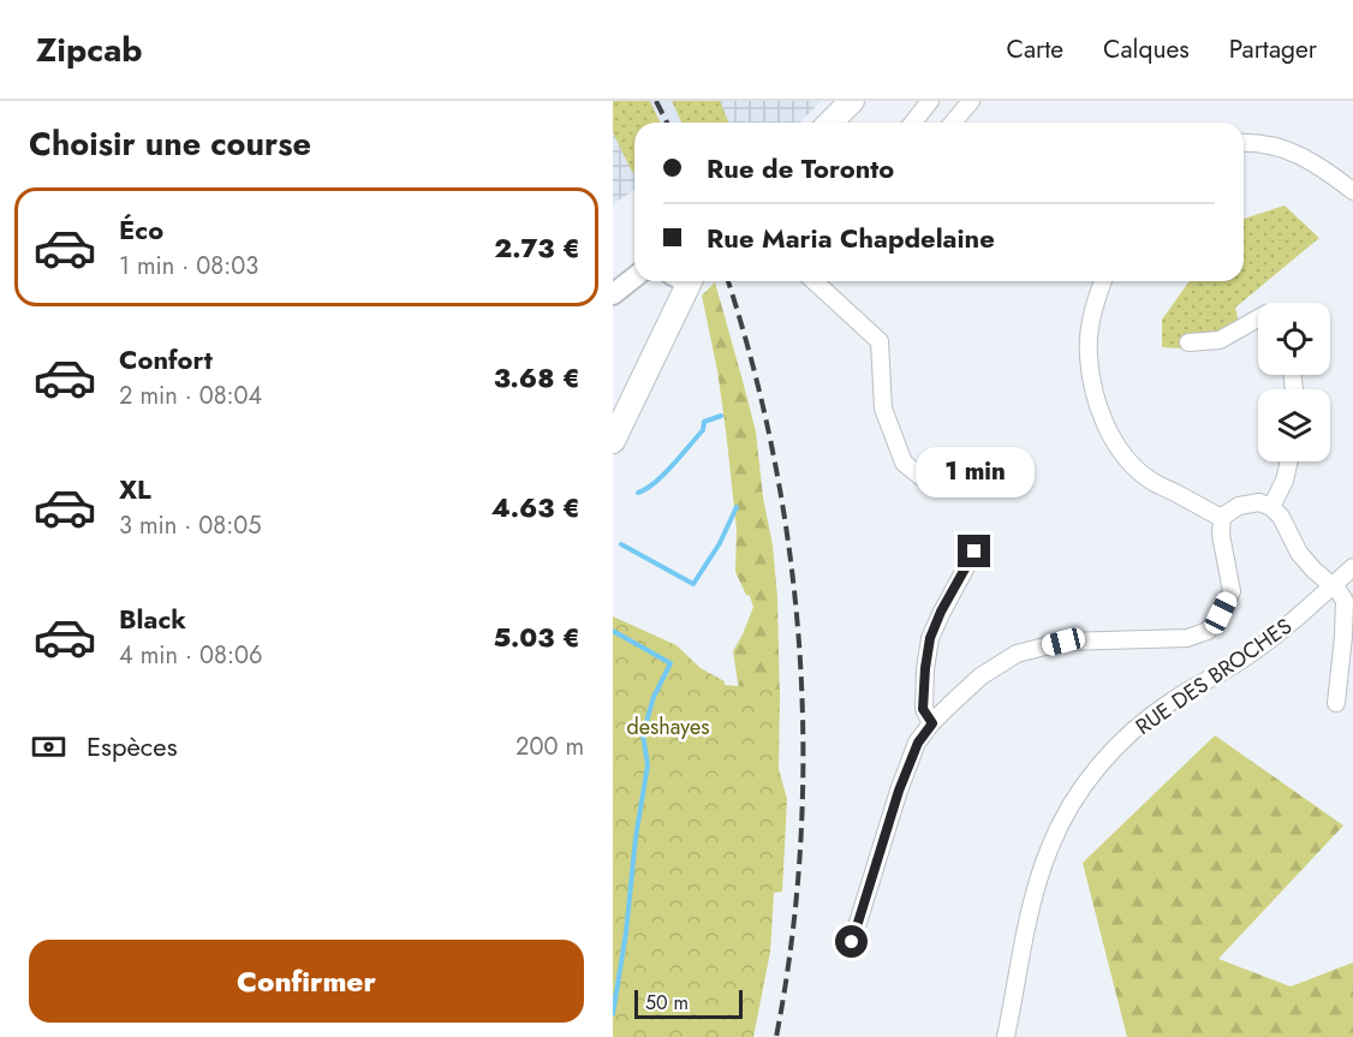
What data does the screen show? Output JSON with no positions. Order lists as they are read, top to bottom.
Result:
{
  "streets": {
    "street": ["RUE DES BROCHES"]
  },
  "parks": ["deshayes"],
  "scale_bar": "50 m",
  "page": {
    "header": "Zipcab",
    "nav": ["Carte", "Calques", "Partager"],
    "heading": "Choisir une course",
    "banner": ["Rue de Toronto", "Rue Maria Chapdelaine"],
    "list": [
      {
        "name": "Éco",
        "note": "1 min · 08:03",
        "value": "2.73 €"
      },
      {
        "name": "Confort",
        "note": "2 min · 08:04",
        "value": "3.68 €"
      },
      {
        "name": "XL",
        "note": "3 min · 08:05",
        "value": "4.63 €"
      },
      {
        "name": "Black",
        "note": "4 min · 08:06",
        "value": "5.03 €"
      }
    ],
    "bubble": "1 min",
    "pay": ["Espèces", "200 m"],
    "buttons": "Confirmer",
    "scale": "50 m"
  }
}
